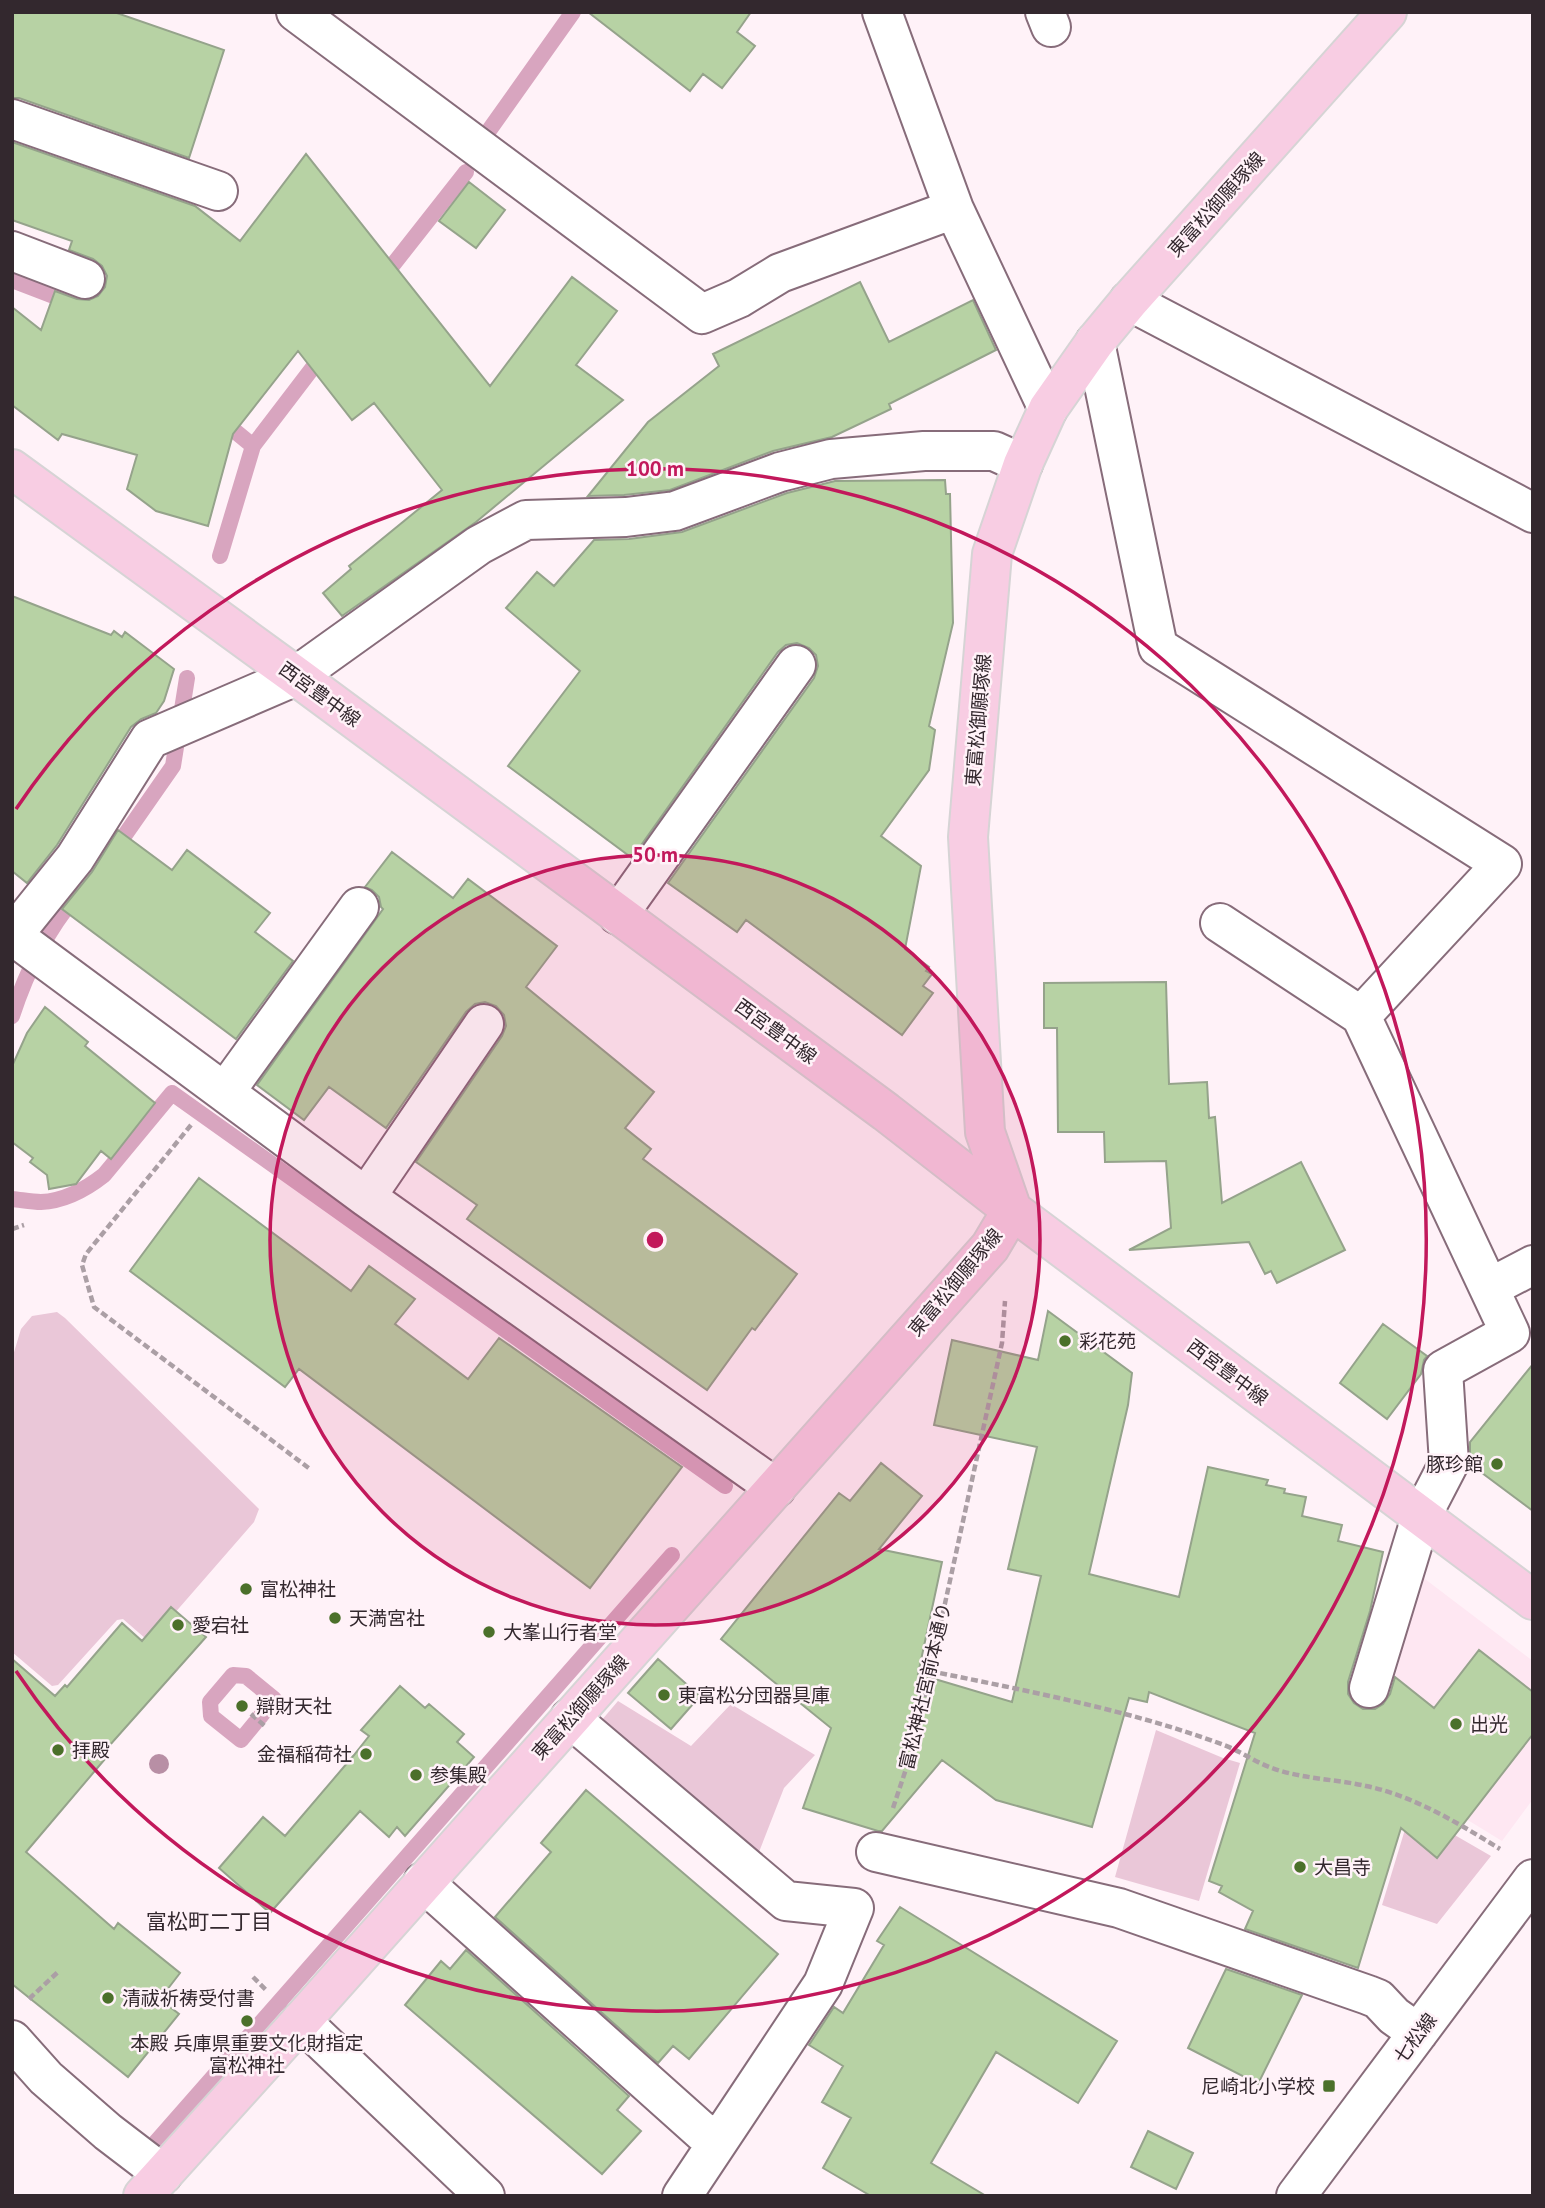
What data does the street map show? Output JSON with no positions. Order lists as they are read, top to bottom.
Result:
{
  "streets": {
    "main road": ["東富松御願塚線", "西宮豊中線"],
    "street": ["七松線"],
    "path": ["富松神社宮前本通り"]
  },
  "crossings": [
    ["東富松御願塚線", "西宮豊中線"]
  ],
  "districts": ["富松町二丁目"],
  "places": {
    "other": [
      "彩花苑",
      "豚珍館",
      "富松神社",
      "天満宮社",
      "愛宕社",
      "大峯山行者堂",
      "東富松分団器具庫",
      "辯財天社",
      "出光",
      "拝殿",
      "金福稲荷社",
      "参集殿",
      "大昌寺",
      "清祓祈祷受付書",
      "本殿 兵庫県重要文化財指定 富松神社"
    ],
    "transit": ["尼崎北小学校"]
  },
  "rings": ["100 m", "50 m"]
}
